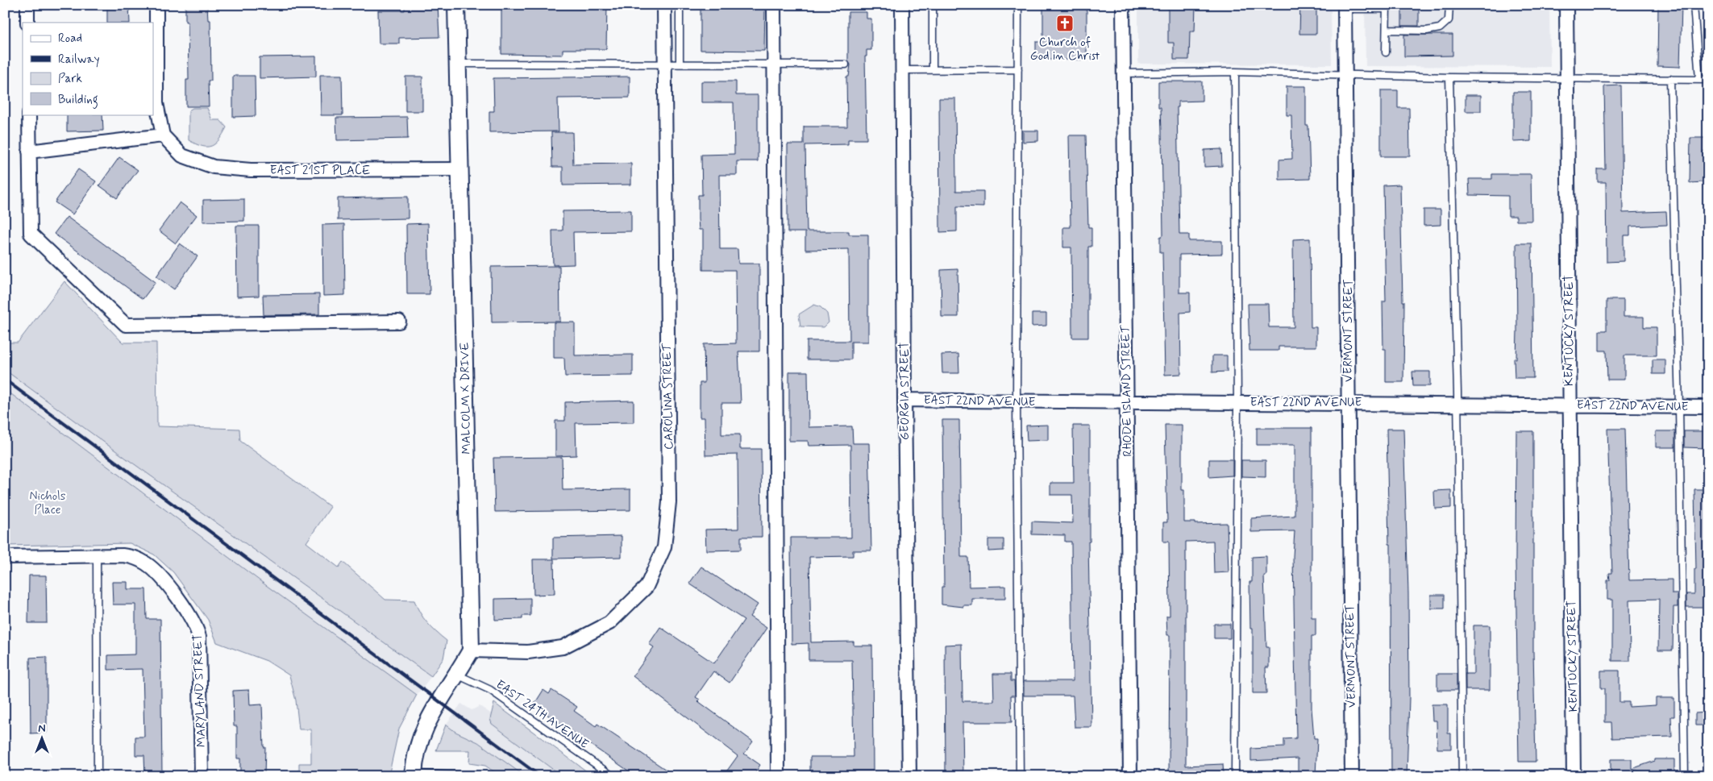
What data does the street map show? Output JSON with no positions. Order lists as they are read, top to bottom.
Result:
{
  "streets": {
    "street": [
      "EAST 21ST PLACE",
      "VERMONT STREET",
      "KENTUCKY STREET",
      "GEORGIA STREET",
      "RHODE ISLAND STREET",
      "CAROLINA STREET",
      "MALCOLM X DRIVE",
      "EAST 22ND AVENUE",
      "MARYLAND STREET"
    ],
    "lane": ["EAST 24TH AVENUE"]
  },
  "crossings": [
    ["EAST 21ST PLACE", "MALCOLM X DRIVE"],
    ["VERMONT STREET", "EAST 22ND AVENUE"],
    ["KENTUCKY STREET", "EAST 22ND AVENUE"],
    ["GEORGIA STREET", "EAST 22ND AVENUE"],
    ["RHODE ISLAND STREET", "EAST 22ND AVENUE"],
    ["CAROLINA STREET", "MALCOLM X DRIVE"]
  ],
  "parks": ["Nichols Place"],
  "places": {
    "church": ["Church of God in Christ"]
  },
  "legend": [
    "Road",
    "Railway",
    "Park",
    "Building"
  ],
  "north": "top"
}
